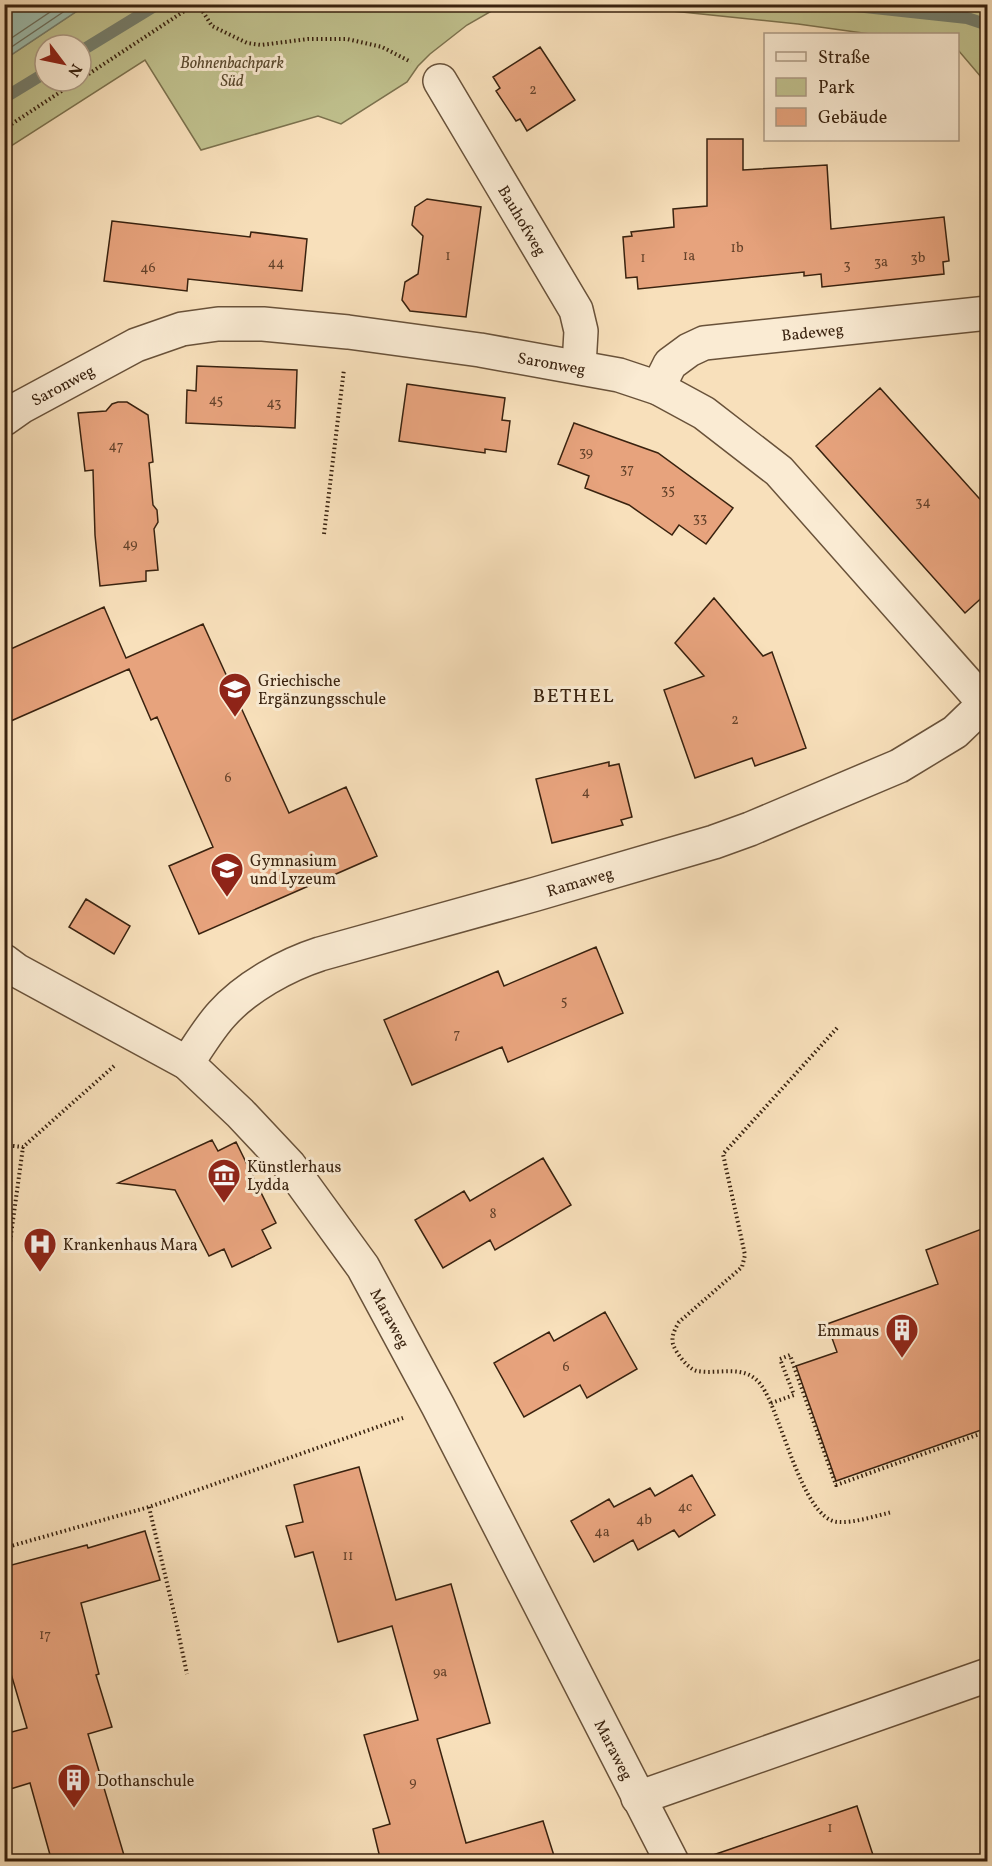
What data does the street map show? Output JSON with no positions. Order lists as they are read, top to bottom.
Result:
{
  "streets": {
    "street": [
      "Bauhofweg",
      "Badeweg",
      "Saronweg",
      "Ramaweg",
      "Maraweg"
    ]
  },
  "crossings": [
    ["Bauhofweg", "Saronweg"],
    ["Badeweg", "Saronweg"],
    ["Saronweg", "Ramaweg"],
    ["Ramaweg", "Maraweg"]
  ],
  "districts": ["BETHEL"],
  "parks": ["Bohnenbachpark Süd"],
  "places": {
    "school or university": ["Griechische Ergänzungsschule", "Gymnasium und Lyzeum"],
    "museum": ["Künstlerhaus Lydda"],
    "hospital": ["Krankenhaus Mara"],
    "building": ["Emmaus", "Dothanschule"]
  },
  "house_numbers": [
    "2",
    "1b",
    "1",
    "1a",
    "1",
    "3b",
    "3a",
    "44",
    "3",
    "46",
    "45",
    "43",
    "47",
    "39",
    "37",
    "35",
    "34",
    "33",
    "49",
    "2",
    "6",
    "4",
    "5",
    "7",
    "8",
    "6",
    "4c",
    "4b",
    "4a",
    "11",
    "17",
    "9a",
    "9",
    "1"
  ],
  "legend": ["Straße", "Park", "Gebäude"],
  "north": "bottom right"
}
